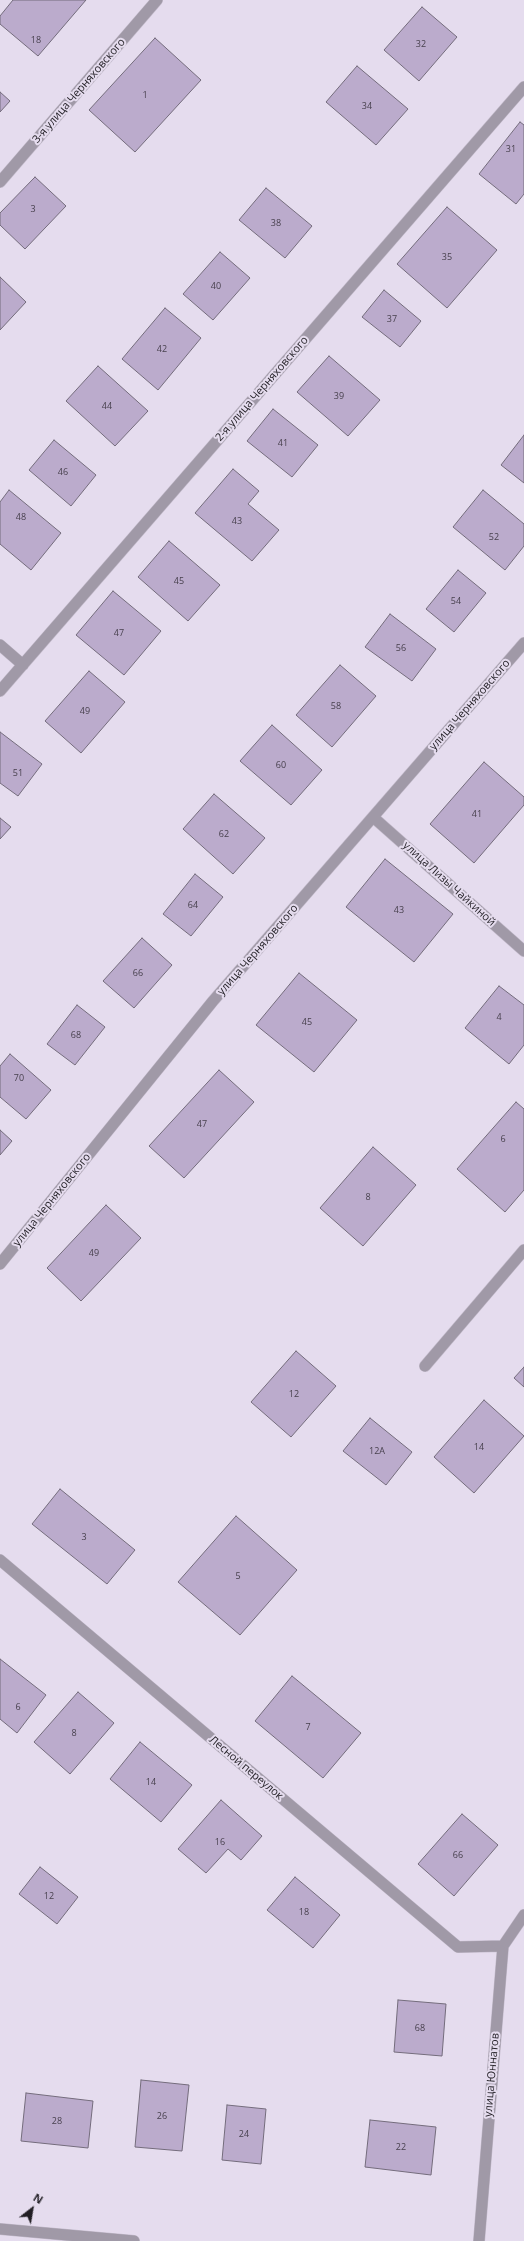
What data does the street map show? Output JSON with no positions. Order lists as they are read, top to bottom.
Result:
{
  "streets": {
    "street": [
      "3-я улица Черняховского",
      "2-я улица Черняховского",
      "улица Черняховского",
      "улица Лизы Чайкиной",
      "Лесной переулок",
      "улица Юннатов"
    ]
  },
  "crossings": [
    ["улица Черняховского", "улица Лизы Чайкиной"],
    ["Лесной переулок", "улица Юннатов"]
  ],
  "house_numbers": [
    "18",
    "32",
    "1",
    "34",
    "31",
    "3",
    "38",
    "35",
    "40",
    "37",
    "42",
    "39",
    "44",
    "41",
    "46",
    "48",
    "43",
    "52",
    "45",
    "54",
    "47",
    "56",
    "58",
    "49",
    "60",
    "51",
    "41",
    "62",
    "64",
    "43",
    "66",
    "4",
    "45",
    "68",
    "70",
    "47",
    "6",
    "8",
    "49",
    "12",
    "14",
    "12А",
    "3",
    "5",
    "6",
    "7",
    "8",
    "14",
    "16",
    "66",
    "12",
    "18",
    "68",
    "26",
    "28",
    "24",
    "22"
  ],
  "north": "top right"
}
